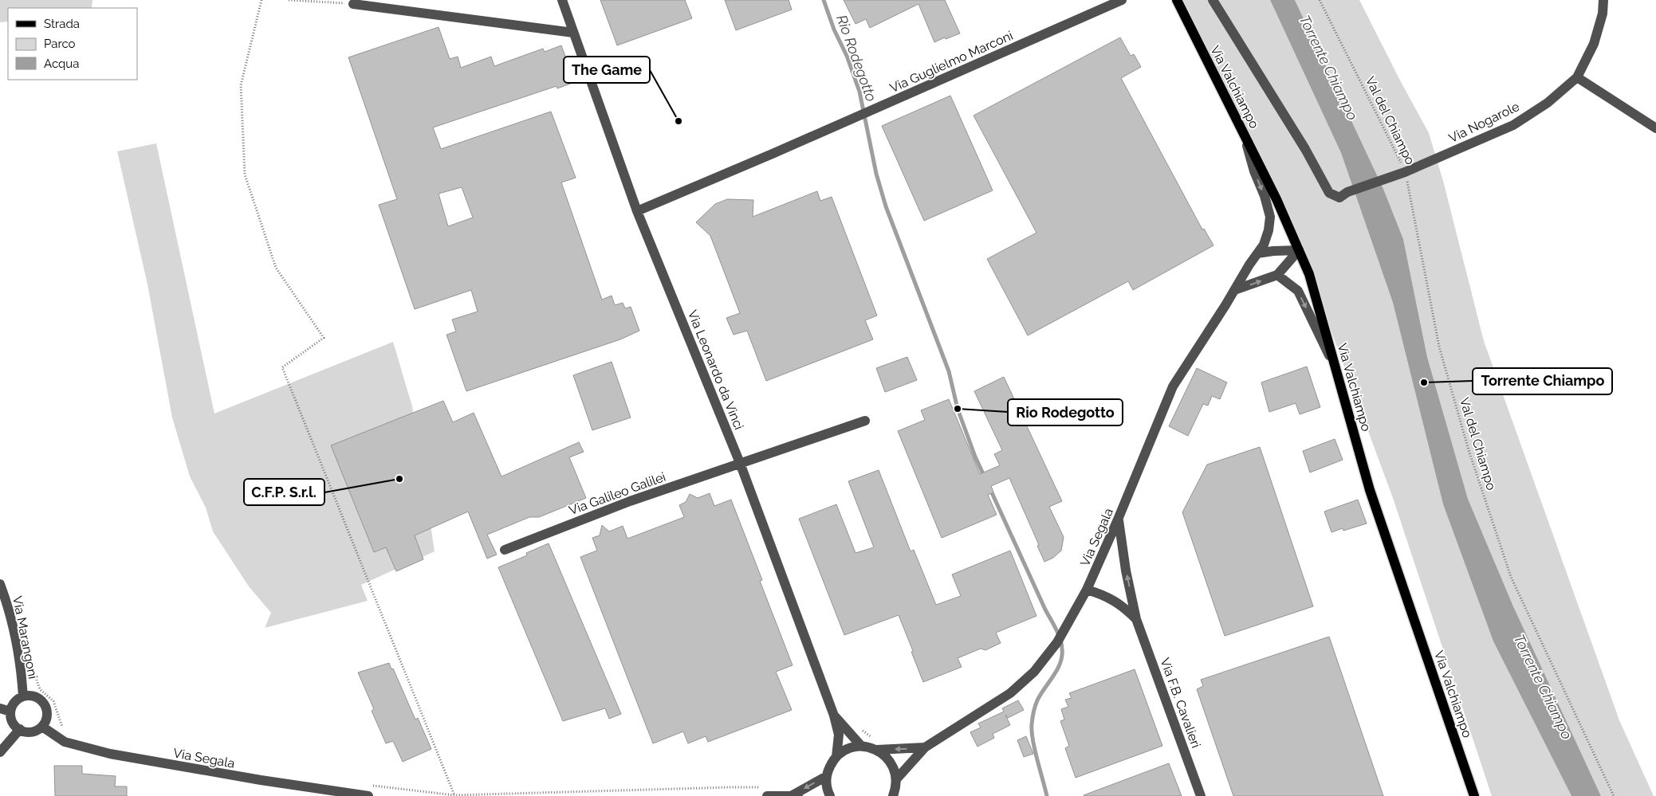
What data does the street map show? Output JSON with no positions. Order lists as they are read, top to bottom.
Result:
{
  "streets": {
    "main road": ["Via Valchiampo"],
    "street": [
      "Via Guglielmo Marconi",
      "Via Nogarole",
      "Via Leonardo da Vinci",
      "Via Galileo Galilei",
      "Via Segala",
      "Via Marangoni",
      "Via F.B. Cavalieri"
    ],
    "path": ["Val del Chiampo"]
  },
  "crossings": [
    ["Via Guglielmo Marconi", "Via Leonardo da Vinci"],
    ["Via Valchiampo", "Via Segala"],
    ["Val del Chiampo", "Via Nogarole"],
    ["Via Leonardo da Vinci", "Via Galileo Galilei"],
    ["Via Leonardo da Vinci", "Via Segala"],
    ["Via Segala", "Via Marangoni"],
    ["Via Segala", "Via F.B. Cavalieri"]
  ],
  "water": ["Rio Rodegotto", "Torrente Chiampo"],
  "places": [
    "The Game",
    "Torrente Chiampo",
    "Rio Rodegotto",
    "C.F.P. S.r.l."
  ],
  "legend": ["Strada", "Parco", "Acqua"]
}
